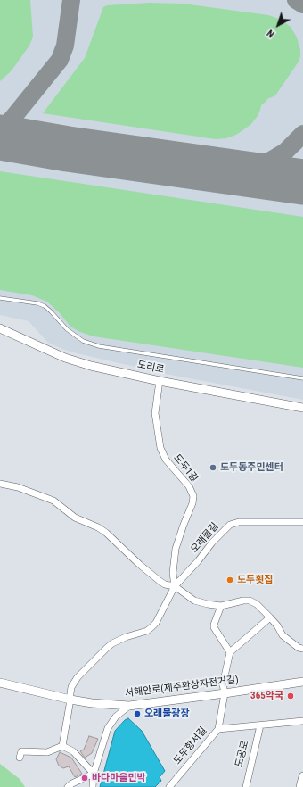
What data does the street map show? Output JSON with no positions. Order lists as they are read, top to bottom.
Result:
{
  "streets": {
    "street": [
      "도리로",
      "도두1길",
      "오래물길",
      "서해안로(제주환상자전거길)",
      "도두항서길",
      "도공로"
    ]
  },
  "crossings": [
    ["도리로", "도두1길"],
    ["도두1길", "오래물길"],
    ["오래물길", "서해안로(제주환상자전거길)"],
    ["서해안로(제주환상자전거길)", "도두항서길"],
    ["도두항서길", "도공로"]
  ],
  "places": [
    "도두동주민센터",
    "도두횟집",
    "365약국",
    "오래물광장",
    "바다마을민박"
  ],
  "north": "bottom left"
}
